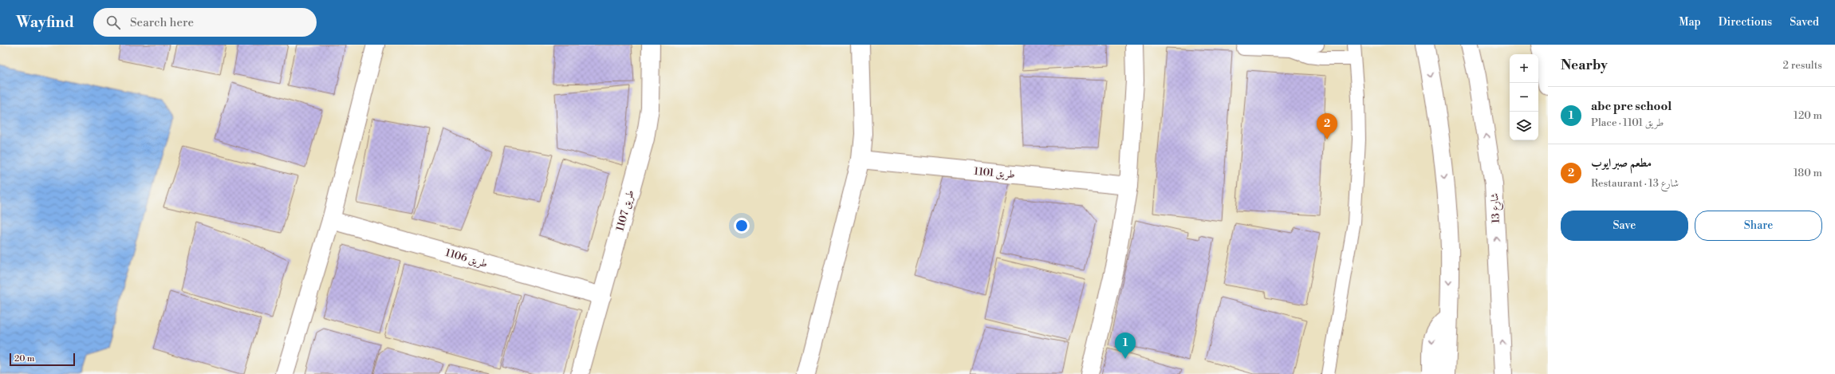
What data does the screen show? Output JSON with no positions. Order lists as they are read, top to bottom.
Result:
{
  "streets": {
    "main road": [
      "طريق 1101",
      "شارع 13",
      "طريق 1107",
      "طريق 1106"
    ]
  },
  "crossings": [
    ["طريق 1107", "طريق 1106"]
  ],
  "scale_bar": "20 m",
  "page": {
    "header": "Wayfind",
    "search": "Search here",
    "nav": ["Map", "Directions", "Saved"],
    "heading": ["Nearby", "2 results"],
    "map_buttons": ["+", "−"],
    "list": [
      {
        "mark": "1",
        "name": "abc pre school",
        "note": "Place · طريق 1101",
        "value": "120 m"
      },
      {
        "mark": "2",
        "name": "مطعم صبر ايوب",
        "note": "Restaurant · شارع 13",
        "value": "180 m"
      }
    ],
    "pins": ["2", "1"],
    "buttons": ["Save", "Share"],
    "scale": "20 m"
  }
}
